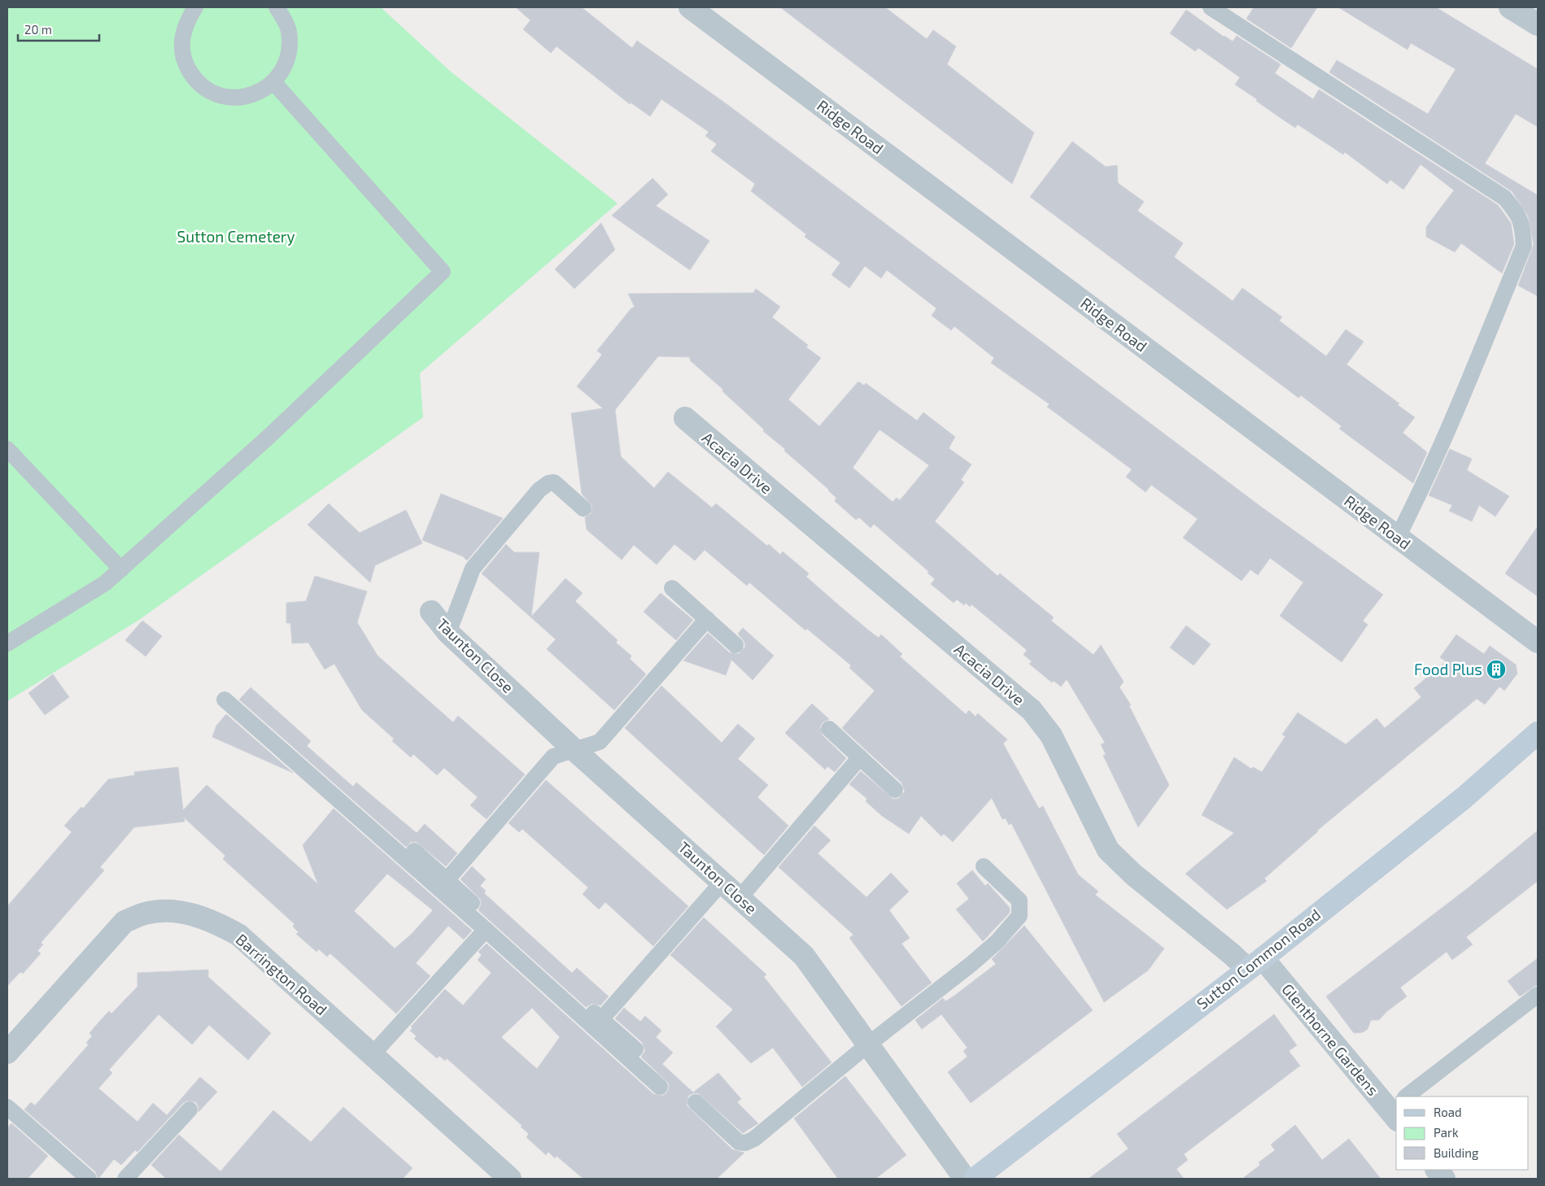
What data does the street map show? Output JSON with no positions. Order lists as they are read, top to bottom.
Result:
{
  "streets": {
    "main road": ["Sutton Common Road"],
    "street": [
      "Ridge Road",
      "Acacia Drive",
      "Taunton Close",
      "Barrington Road",
      "Glenthorne Gardens"
    ]
  },
  "crossings": [
    ["Acacia Drive", "Sutton Common Road"],
    ["Acacia Drive", "Glenthorne Gardens"],
    ["Sutton Common Road", "Glenthorne Gardens"]
  ],
  "parks": ["Sutton Cemetery"],
  "places": {
    "building": ["Food Plus"]
  },
  "legend": ["Road", "Park", "Building"],
  "scale_bar": "20 m"
}
